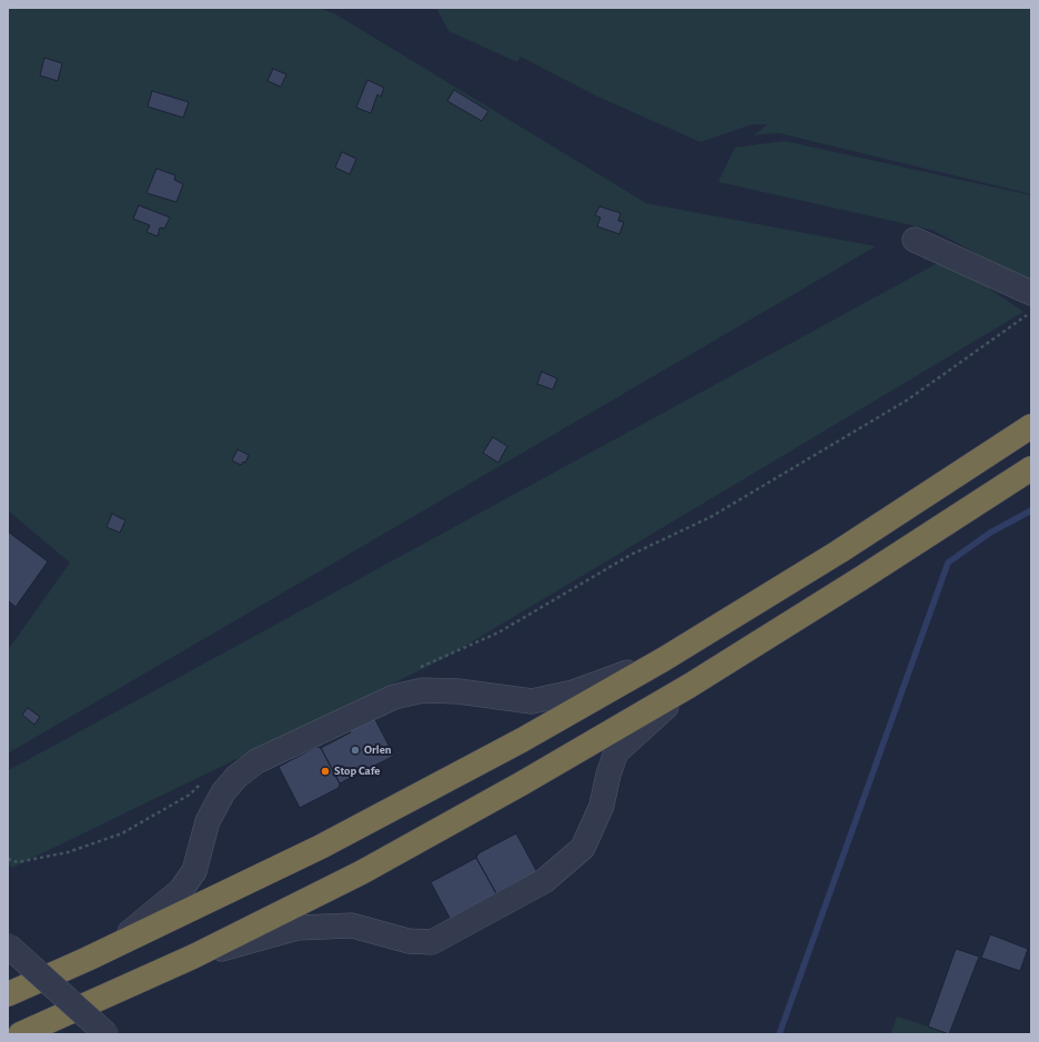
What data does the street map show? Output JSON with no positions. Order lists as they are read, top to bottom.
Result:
{
  "places": ["Orlen", "Stop Cafe"]
}
